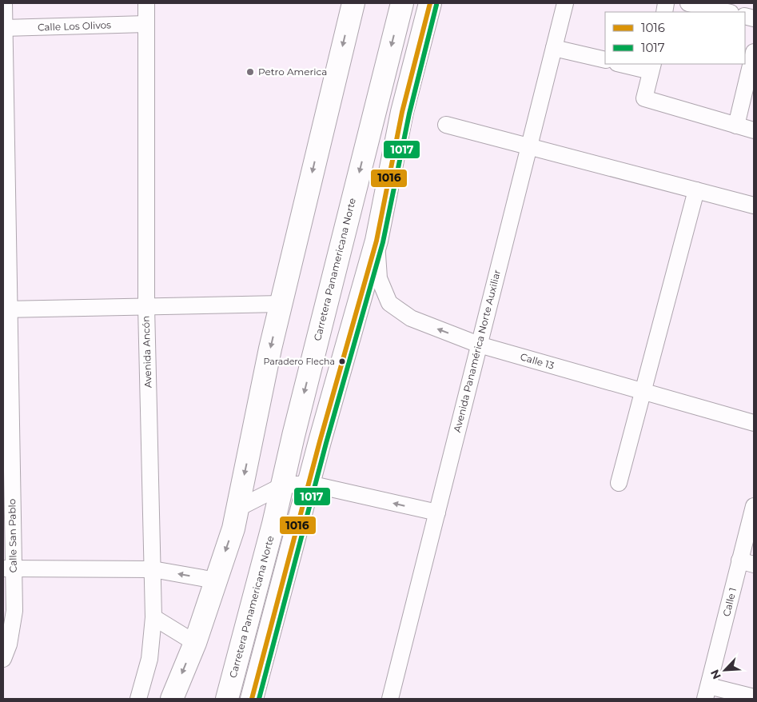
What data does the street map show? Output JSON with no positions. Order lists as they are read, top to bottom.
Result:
{
  "streets": {
    "main road": ["Carretera Panamericana Norte"],
    "street": [
      "Calle Los Olivos",
      "Avenida Panamérica Norte Auxiliar",
      "Avenida Ancón",
      "Calle 13",
      "Calle San Pablo",
      "Calle 1"
    ]
  },
  "crossings": [
    ["Calle Los Olivos", "Avenida Ancón"],
    ["Calle Los Olivos", "Calle San Pablo"],
    ["Avenida Panamérica Norte Auxiliar", "Calle 13"]
  ],
  "places": ["Petro America", "Paradero Flecha"],
  "lines": ["transit line 1016", "transit line 1017"],
  "legend": ["1016", "1017"],
  "north": "bottom left"
}
